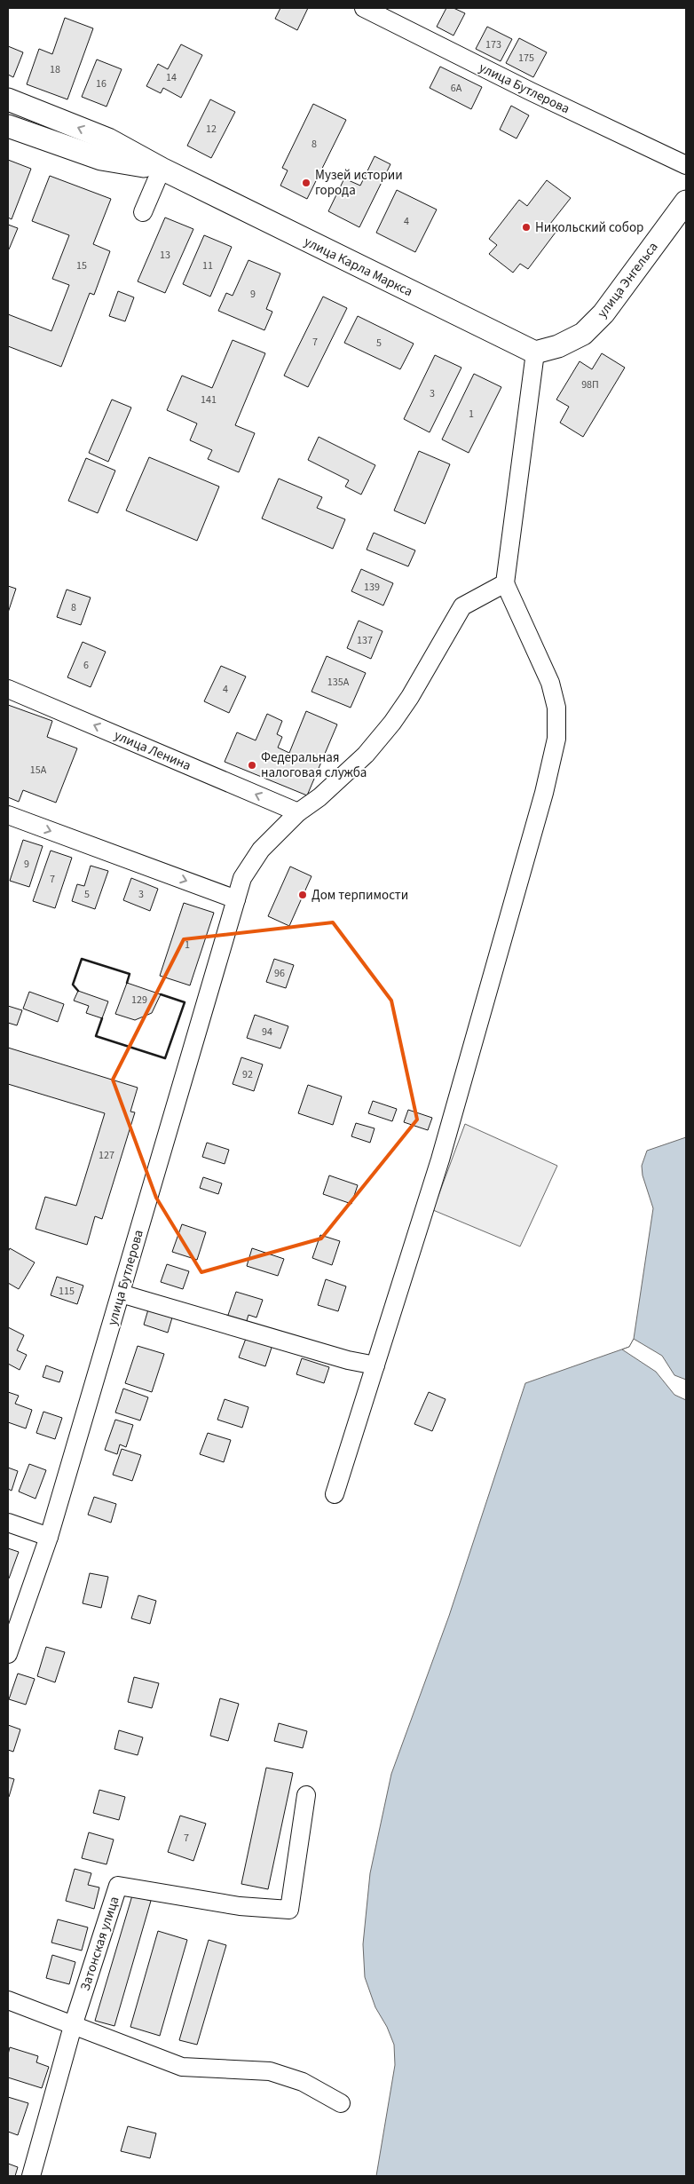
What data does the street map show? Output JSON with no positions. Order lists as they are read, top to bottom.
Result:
{
  "streets": {
    "main road": ["улица Карла Маркса", "улица Энгельса"],
    "street": ["улица Бутлерова", "улица Ленина", "Затонская улица"]
  },
  "crossings": [
    ["улица Бутлерова", "улица Ленина"],
    ["улица Карла Маркса", "улица Энгельса"]
  ],
  "places": [
    "Музей истории города",
    "Никольский собор",
    "Федеральная налоговая служба",
    "Дом терпимости"
  ],
  "house_numbers": [
    "173",
    "175",
    "18",
    "14",
    "16",
    "6А",
    "12",
    "8",
    "4",
    "13",
    "15",
    "11",
    "9",
    "7",
    "5",
    "98П",
    "3",
    "141",
    "1",
    "139",
    "8",
    "137",
    "6",
    "135А",
    "4",
    "15А",
    "9",
    "7",
    "5",
    "3",
    "1",
    "96",
    "129",
    "94",
    "92",
    "127",
    "115",
    "7"
  ]
}
